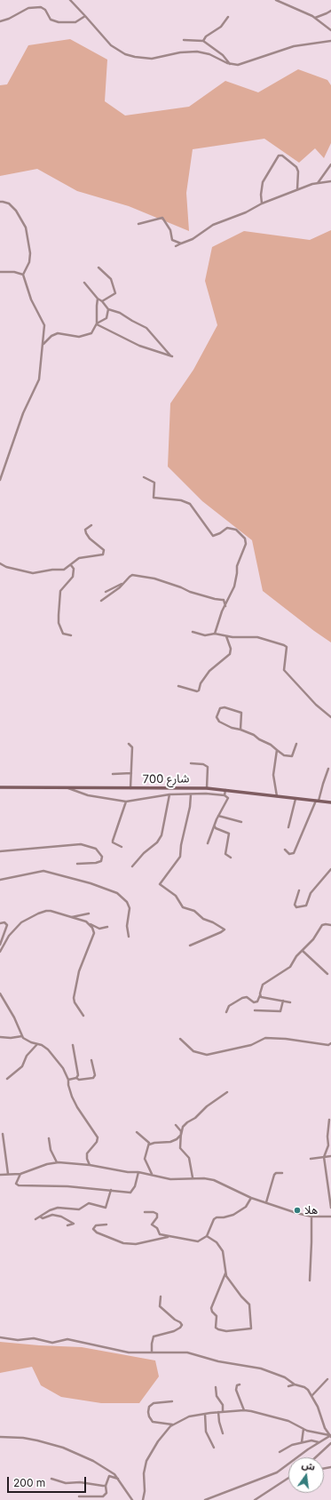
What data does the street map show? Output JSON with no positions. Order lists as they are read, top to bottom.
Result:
{
  "streets": {
    "main road": ["شارع 700"]
  },
  "places": ["هلا"],
  "scale_bar": "200 m",
  "north": "top"
}
